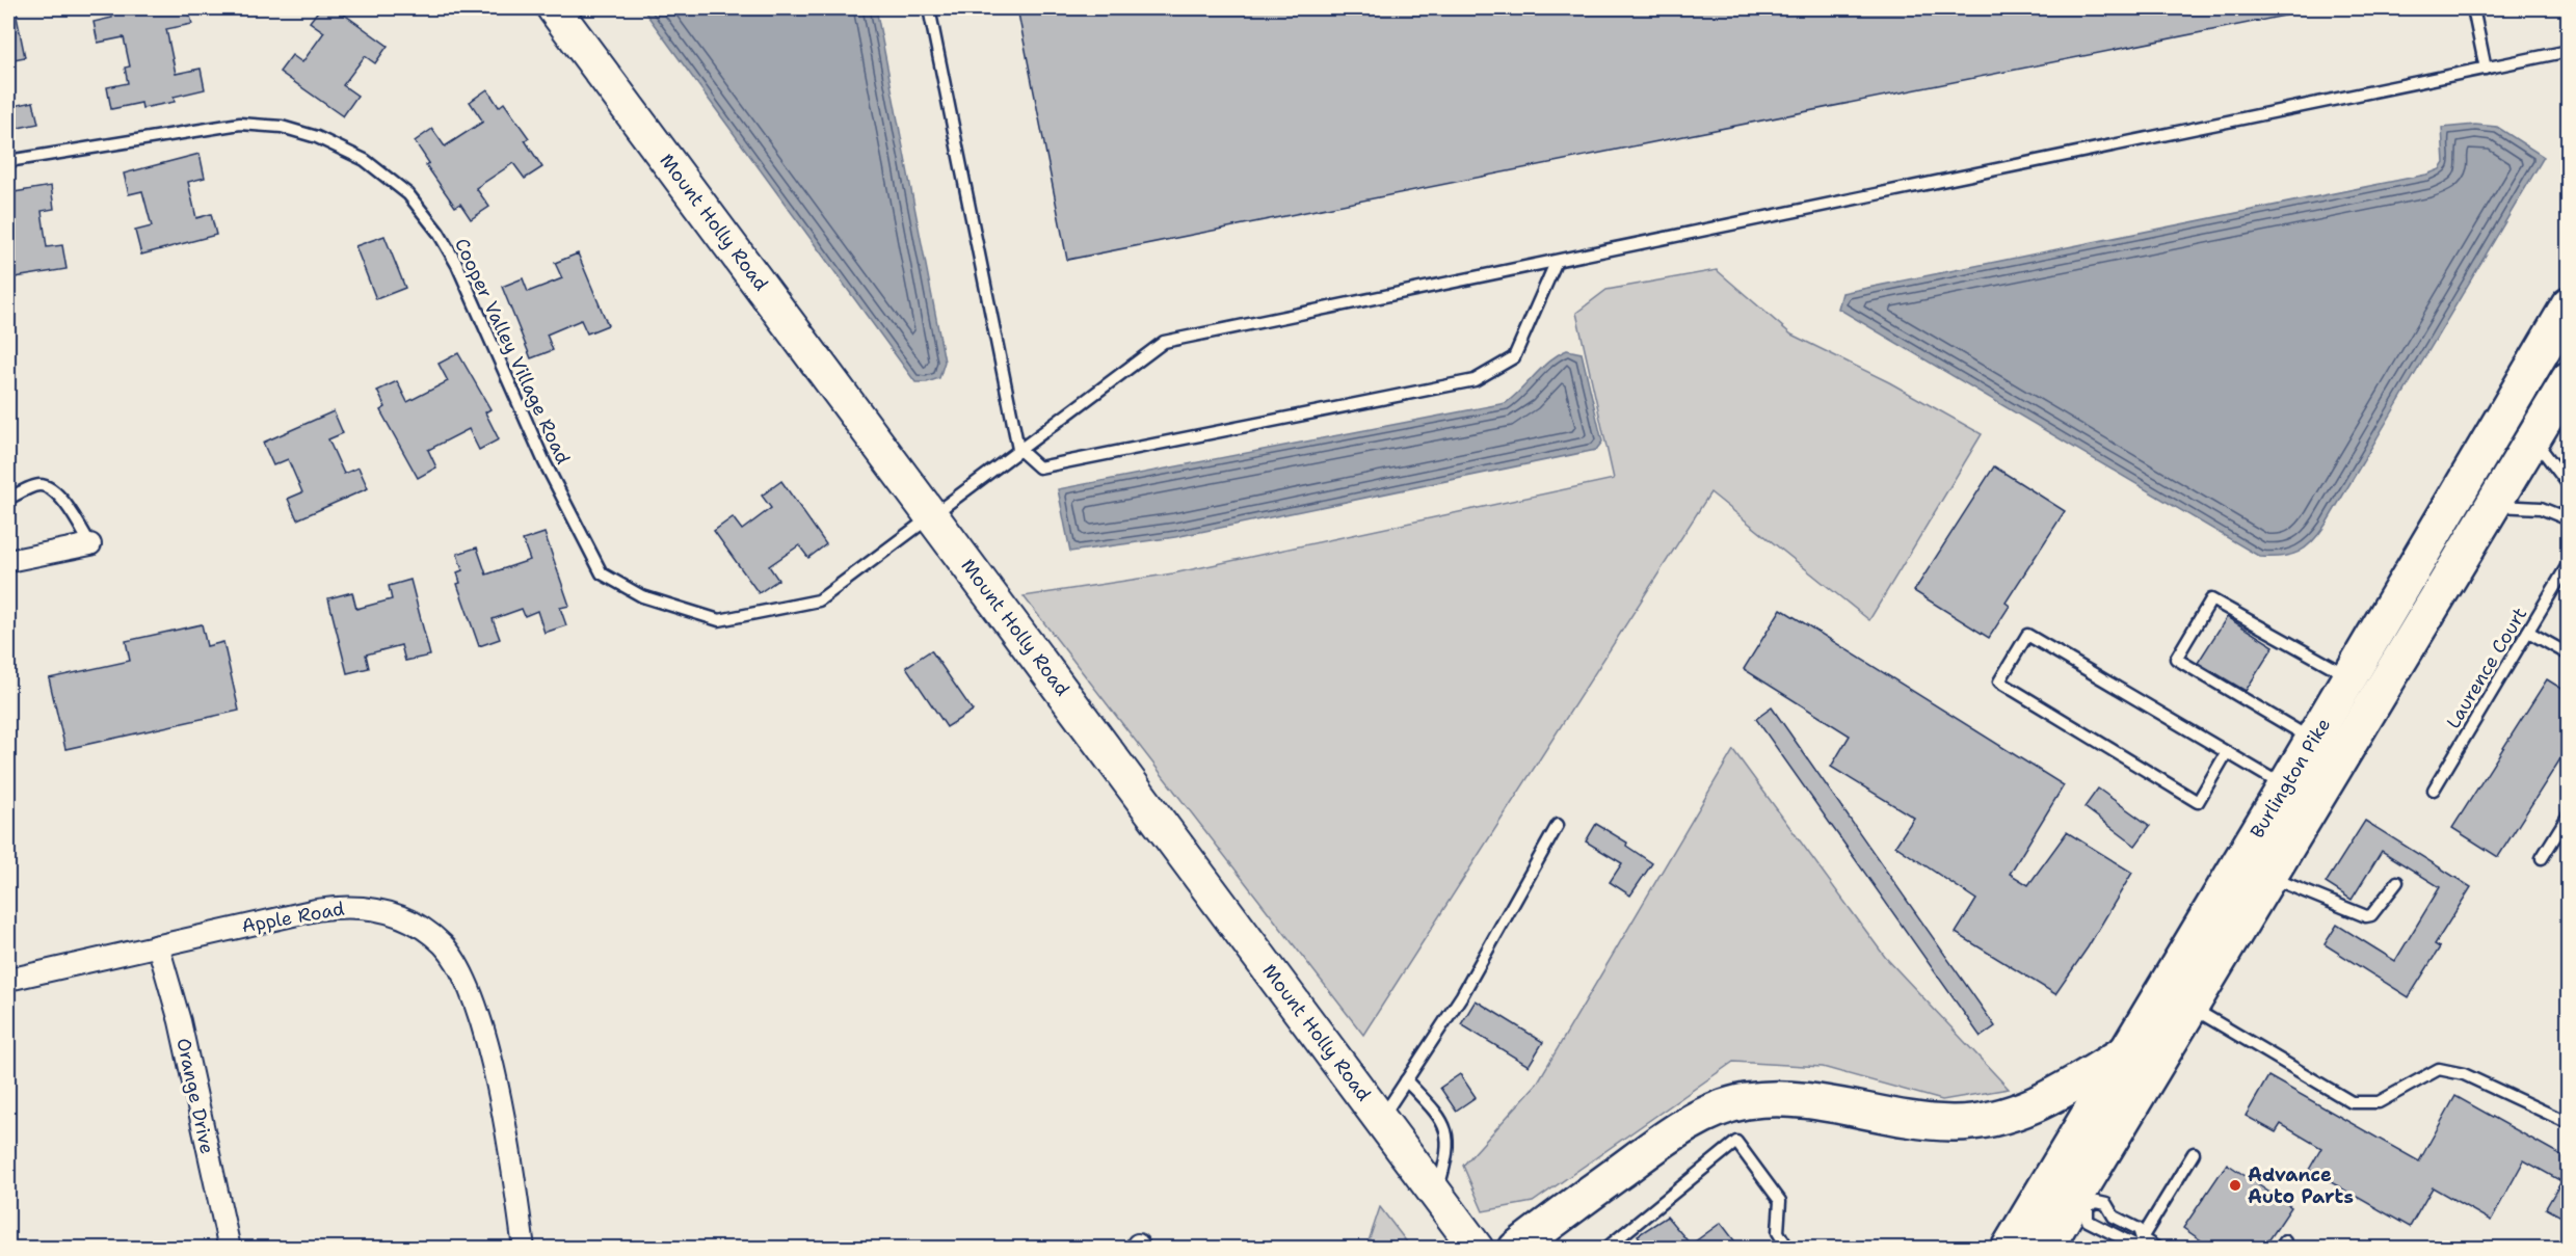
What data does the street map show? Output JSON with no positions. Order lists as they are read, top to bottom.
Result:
{
  "streets": {
    "highway": ["Burlington Pike"],
    "main road": ["Mount Holly Road"],
    "street": ["Apple Road", "Orange Drive"],
    "lane": ["Cooper Valley Village Road", "Laurence Court"]
  },
  "crossings": [
    ["Mount Holly Road", "Cooper Valley Village Road"],
    ["Apple Road", "Orange Drive"]
  ],
  "places": ["Advance Auto Parts"]
}
